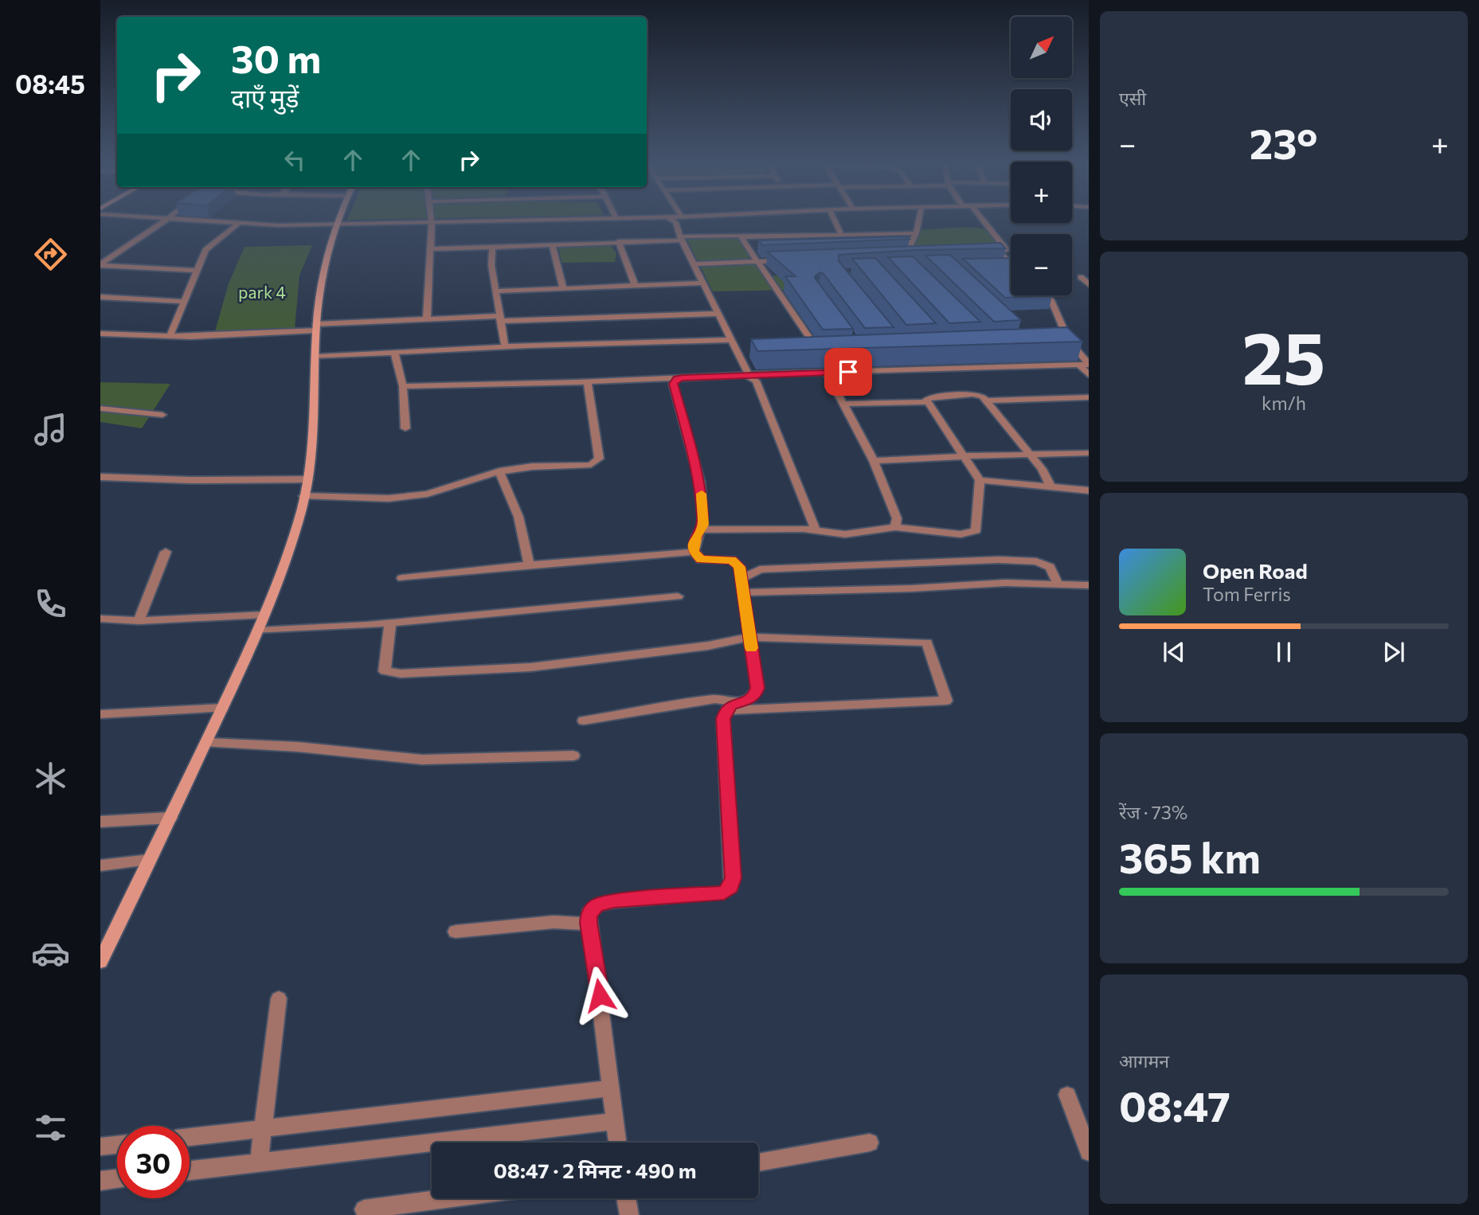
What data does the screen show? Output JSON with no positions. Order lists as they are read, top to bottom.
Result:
{
  "parks": ["park 4"],
  "north": "top right",
  "page": {
    "tabs": "08:45",
    "tile": [
      "एसी",
      ["25", "km/h"],
      ["रेंज · 73%", "365 km"],
      ["आगमन", "08:47"]
    ],
    "map_buttons": ["+", "−"],
    "turn": ["30 m", "दाएँ मुड़ें"],
    "heat": ["−", "23°", "+"],
    "song": ["Open Road", "Tom Ferris"],
    "limit": "30",
    "trip": "08:47 · 2 मिनट · 490 m"
  }
}
